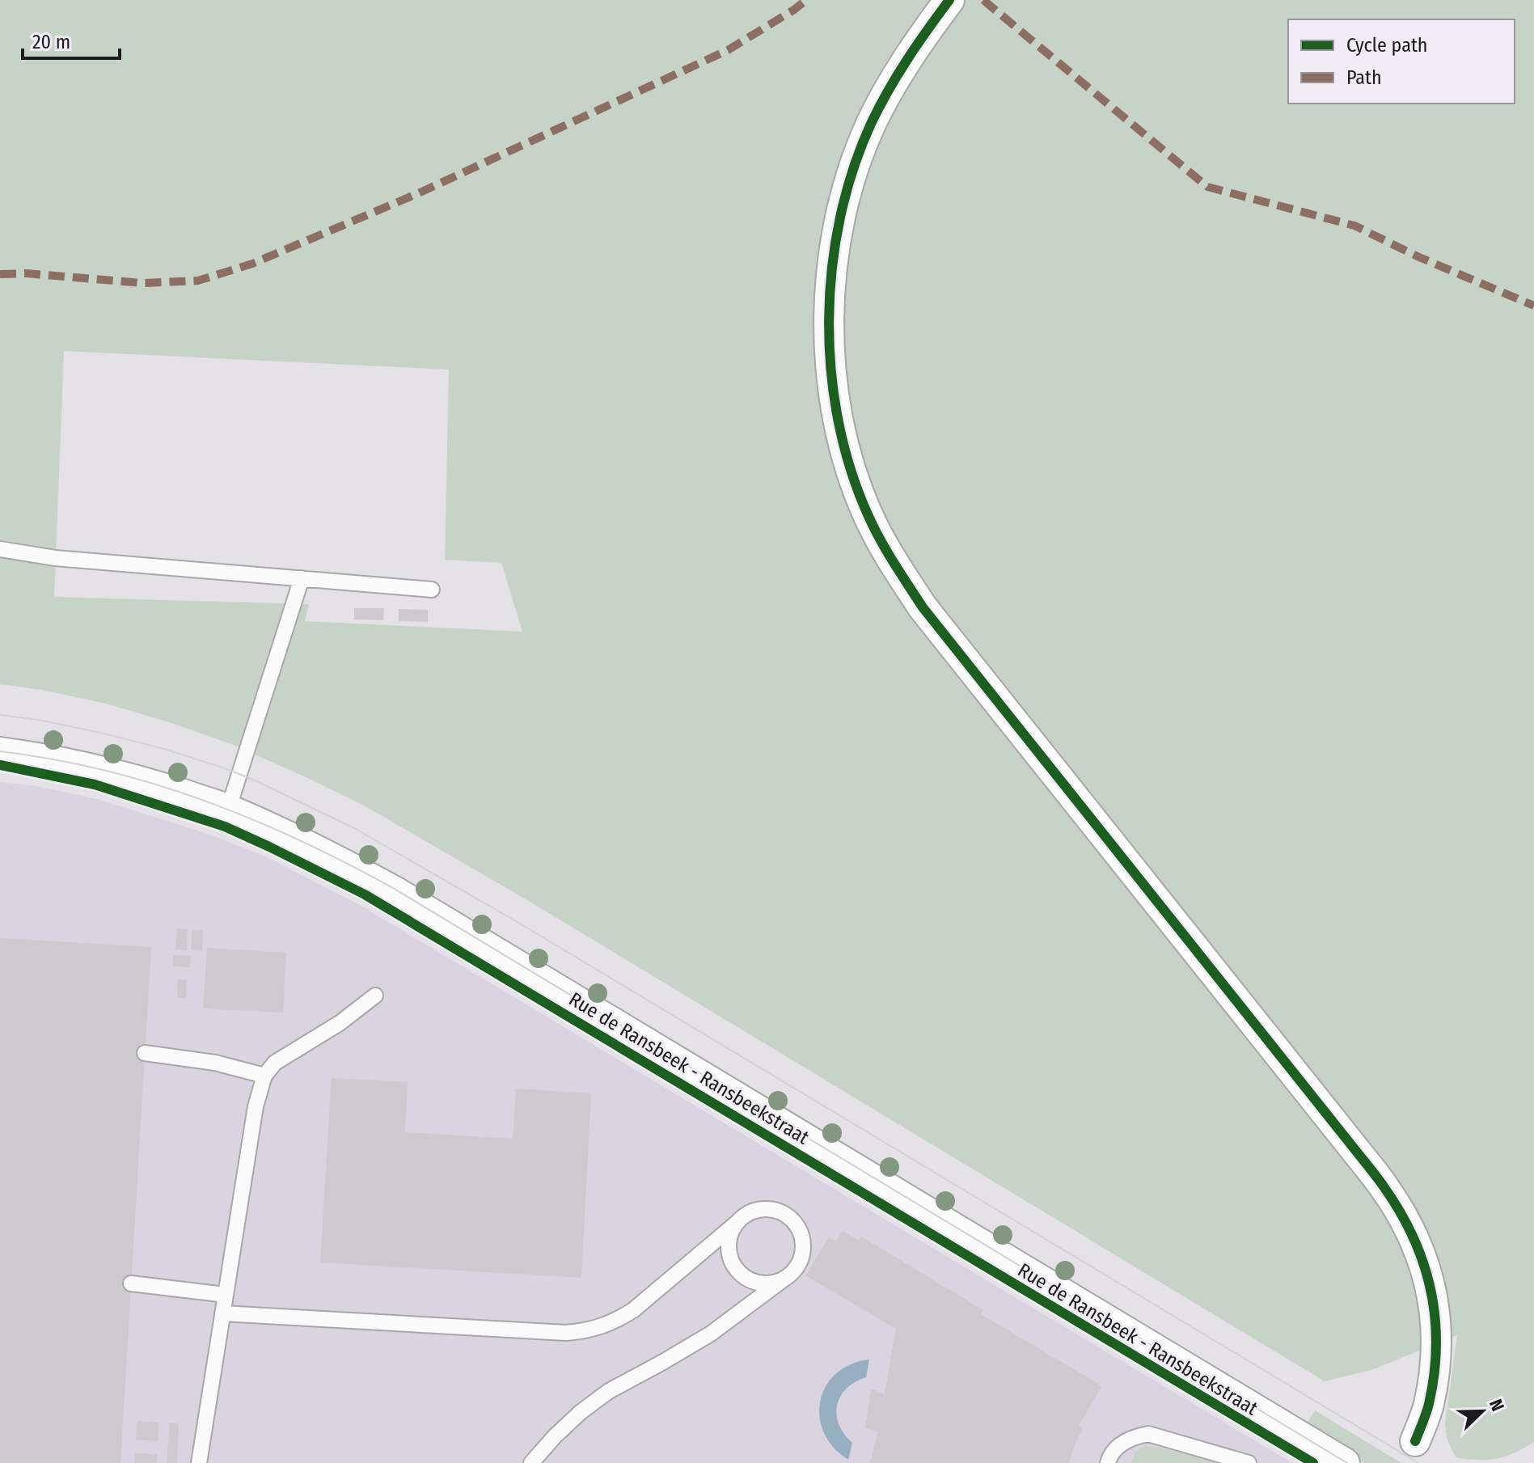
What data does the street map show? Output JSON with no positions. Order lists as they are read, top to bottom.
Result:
{
  "streets": {
    "street": ["Rue de Ransbeek - Ransbeekstraat"]
  },
  "legend": ["Cycle path", "Path"],
  "scale_bar": "20 m",
  "north": "top right"
}
